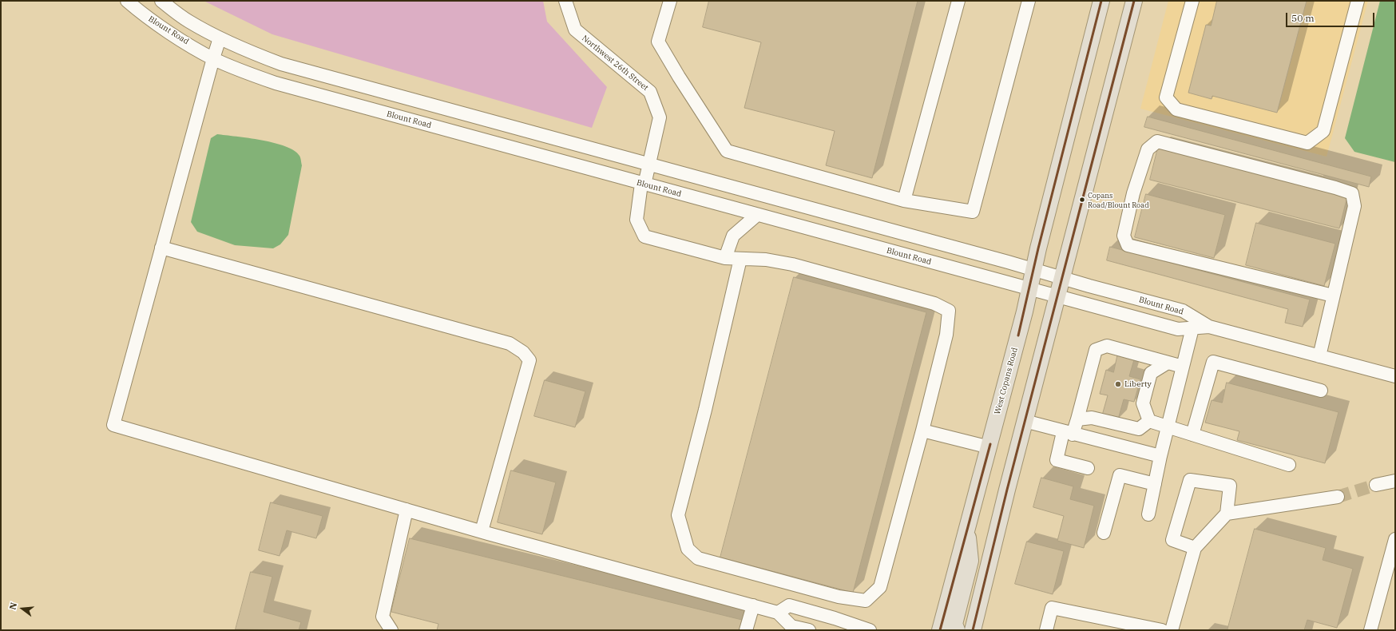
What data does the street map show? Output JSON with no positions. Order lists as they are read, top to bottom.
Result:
{
  "streets": {
    "main road": ["West Copans Road"],
    "street": ["Blount Road", "Northwest 26th Street"]
  },
  "crossings": [
    ["Blount Road", "Northwest 26th Street"],
    ["Blount Road", "West Copans Road"]
  ],
  "places": ["Copans Road/Blount Road", "Liberty"],
  "scale_bar": "50 m",
  "north": "left"
}
